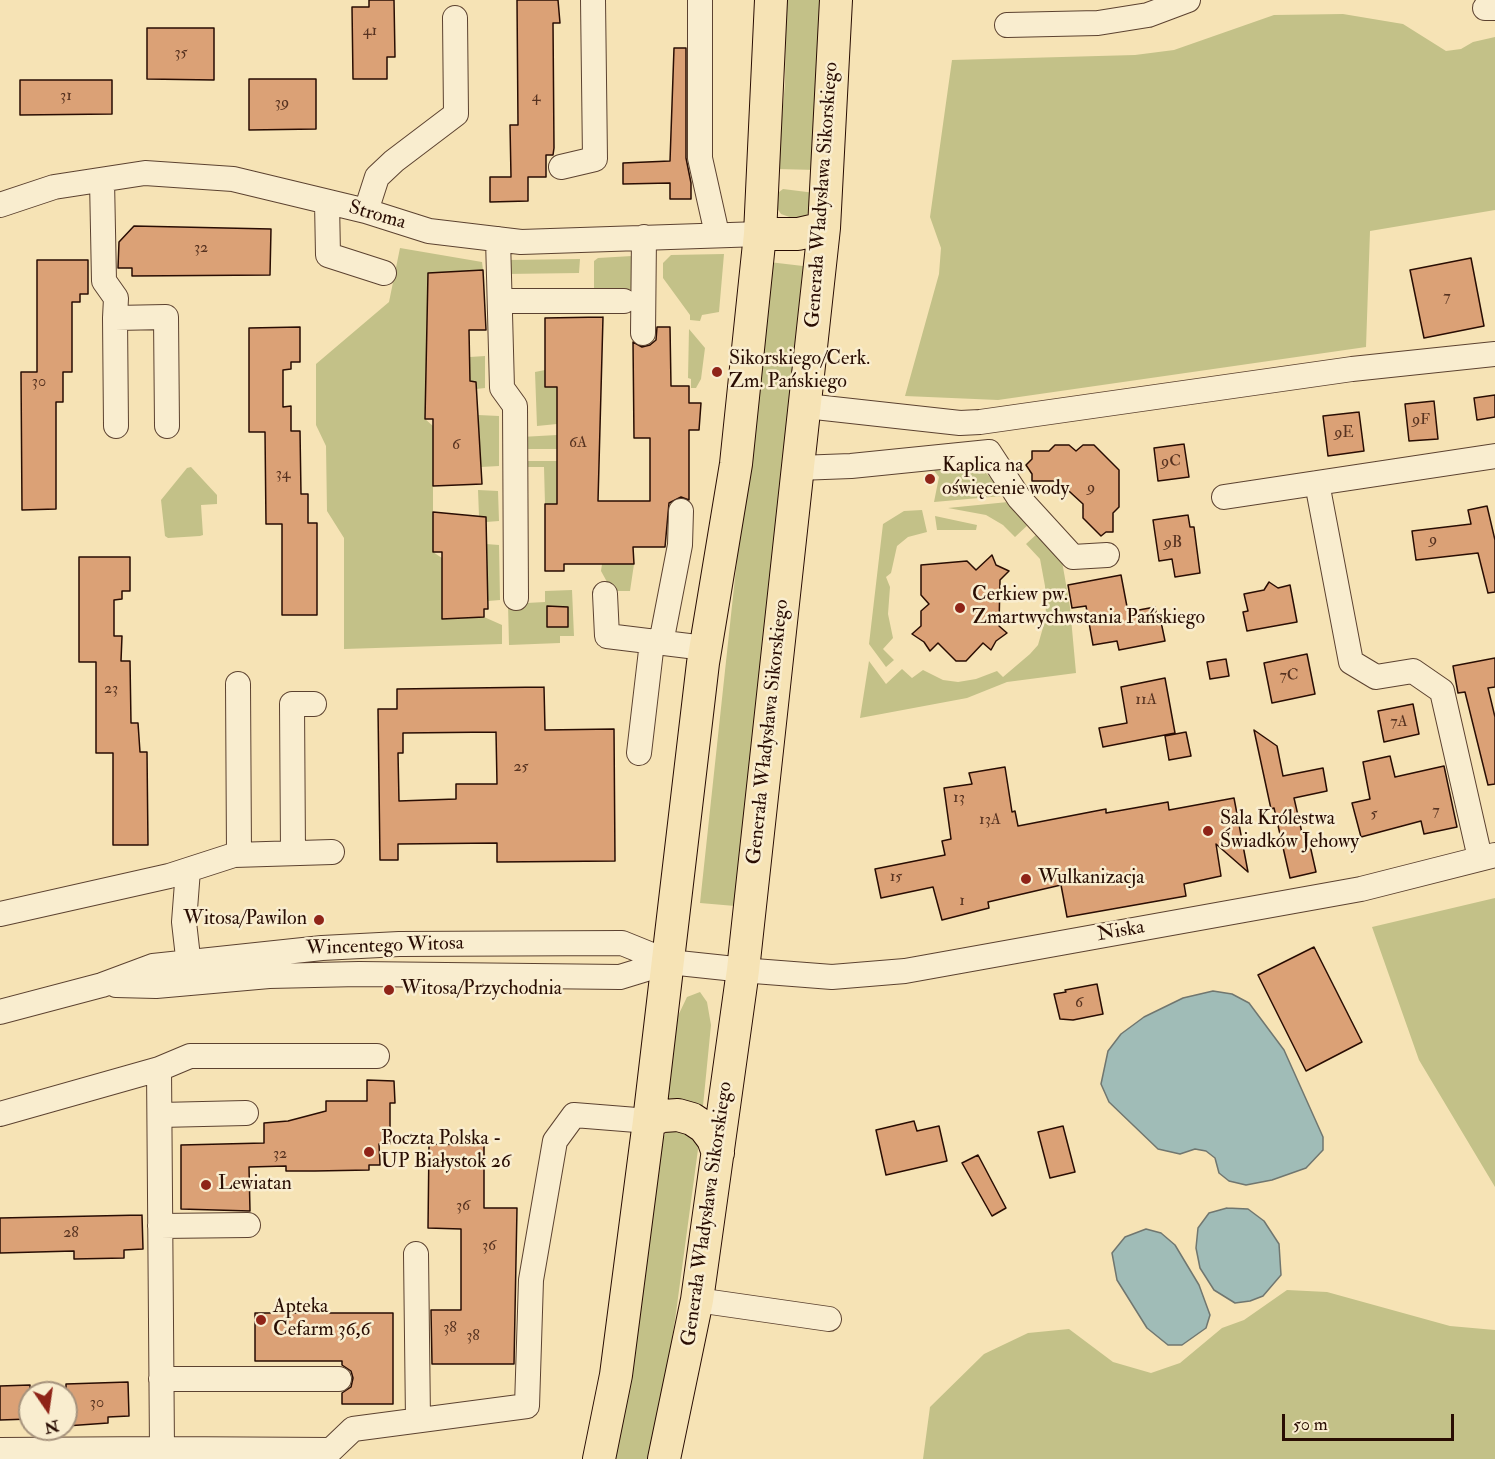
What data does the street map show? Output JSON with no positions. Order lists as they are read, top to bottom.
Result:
{
  "streets": {
    "main road": ["Generała Władysława Sikorskiego"],
    "street": ["Stroma", "Niska", "Wincentego Witosa"]
  },
  "crossings": [
    ["Generała Władysława Sikorskiego", "Niska"],
    ["Generała Władysława Sikorskiego", "Wincentego Witosa"],
    ["Niska", "Wincentego Witosa"]
  ],
  "places": [
    "Sikorskiego/Cerk. Zm. Pańskiego",
    "Kaplica na oświęcenie wody",
    "Cerkiew pw. Zmartwychwstania Pańskiego",
    "Sala Królestwa Świadków Jehowy",
    "Wulkanizacja",
    "Witosa/Pawilon",
    "Witosa/Przychodnia",
    "Poczta Polska - UP Białystok 26",
    "Lewiatan",
    "Apteka Cefarm 36,6"
  ],
  "house_numbers": [
    "41",
    "35",
    "31",
    "4",
    "39",
    "32",
    "7",
    "30",
    "9F",
    "9E",
    "6A",
    "6",
    "9C",
    "34",
    "9",
    "9",
    "9B",
    "7C",
    "23",
    "11A",
    "7A",
    "25",
    "13",
    "7",
    "5",
    "13A",
    "15",
    "1",
    "6",
    "32",
    "36",
    "28",
    "36",
    "38",
    "38",
    "30"
  ],
  "scale_bar": "50 m",
  "north": "bottom"
}
